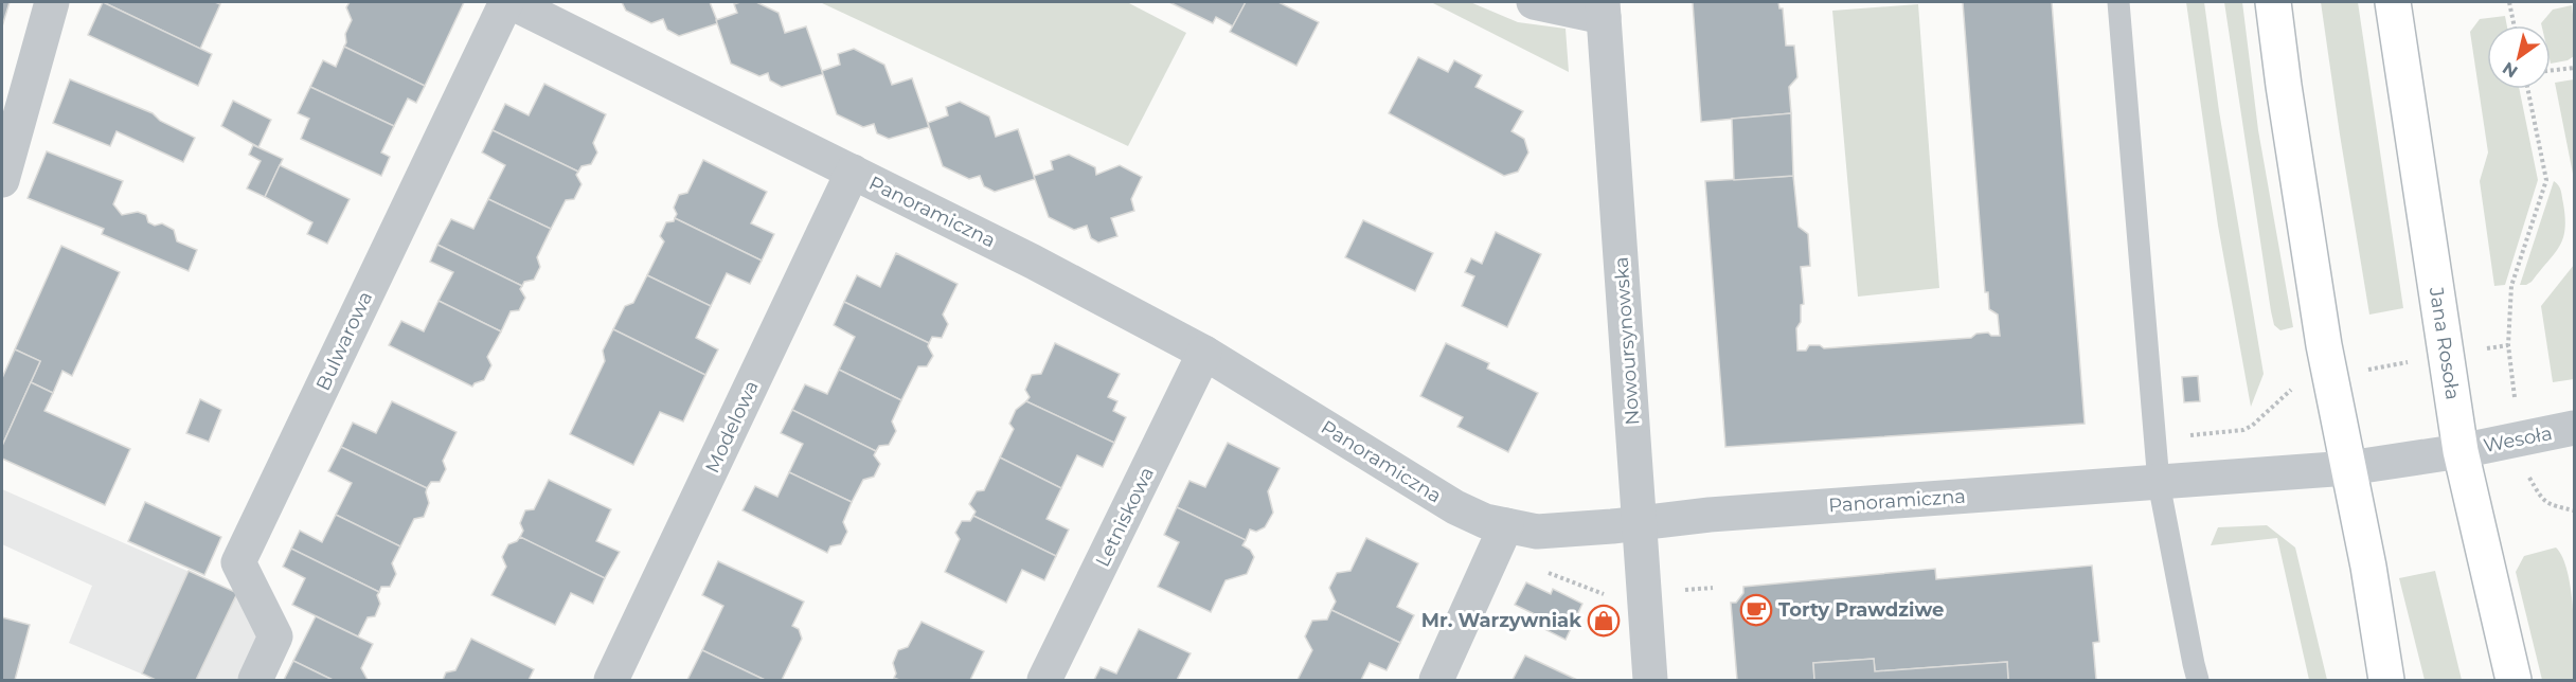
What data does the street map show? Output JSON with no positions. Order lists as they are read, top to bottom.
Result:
{
  "streets": {
    "main road": ["Jana Rosoła"],
    "street": [
      "Panoramiczna",
      "Bulwarowa",
      "Nowoursynowska",
      "Modelowa",
      "Wesoła",
      "Letniskowa"
    ]
  },
  "crossings": [
    ["Panoramiczna", "Bulwarowa"],
    ["Panoramiczna", "Nowoursynowska"],
    ["Panoramiczna", "Modelowa"],
    ["Panoramiczna", "Wesoła"],
    ["Panoramiczna", "Letniskowa"],
    ["Jana Rosoła", "Wesoła"]
  ],
  "places": {
    "cafe": ["Torty Prawdziwe"],
    "shop": ["Mr. Warzywniak"]
  },
  "north": "bottom left"
}
